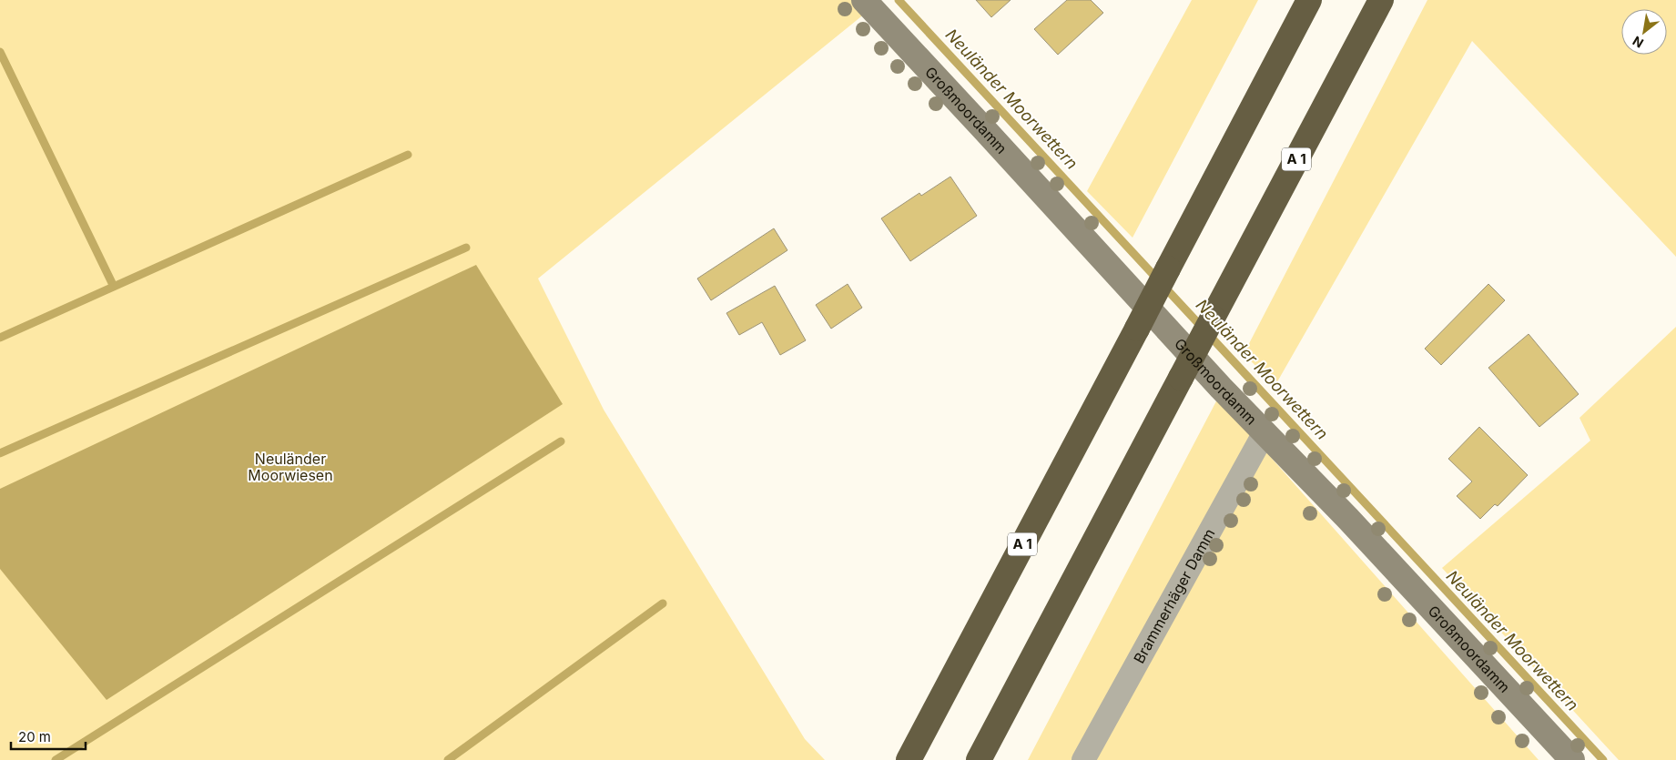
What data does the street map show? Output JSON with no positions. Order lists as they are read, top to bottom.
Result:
{
  "streets": {
    "highway": ["A 1"],
    "street": ["Großmoordamm", "Brammerhäger Damm"]
  },
  "crossings": [
    ["Großmoordamm", "Brammerhäger Damm"]
  ],
  "water": ["Neuländer Moorwettern"],
  "parks": ["Neuländer Moorwiesen"],
  "scale_bar": "20 m",
  "north": "bottom left"
}
